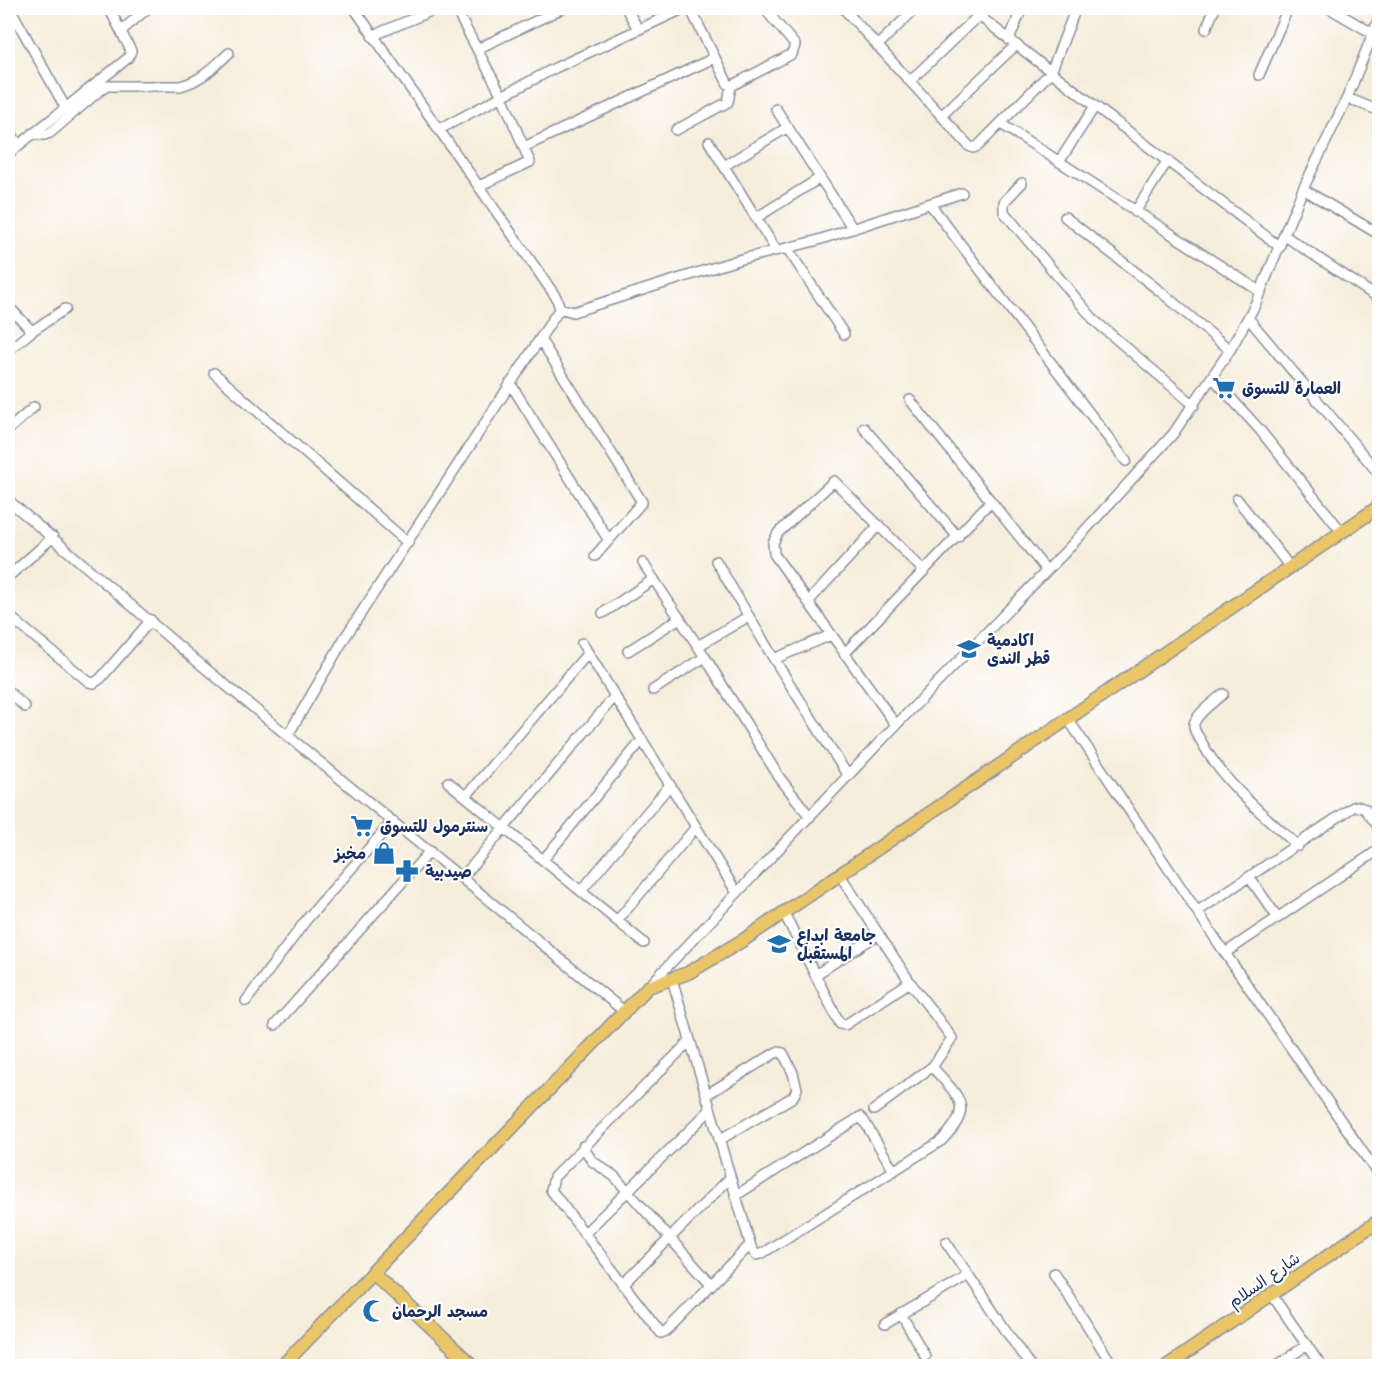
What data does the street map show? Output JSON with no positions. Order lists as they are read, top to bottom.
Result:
{
  "streets": {
    "main road": ["شارع السلام"]
  },
  "places": {
    "supermarket": ["العمارة للتسوق", "سنترمول للتسوق"],
    "school or university": ["اكادمية قطر الندى", "جامعة ابداع المستقبل"],
    "shop": ["مخبز"],
    "pharmacy": ["صيدبية"],
    "mosque": ["مسجد الرحمان"]
  }
}
